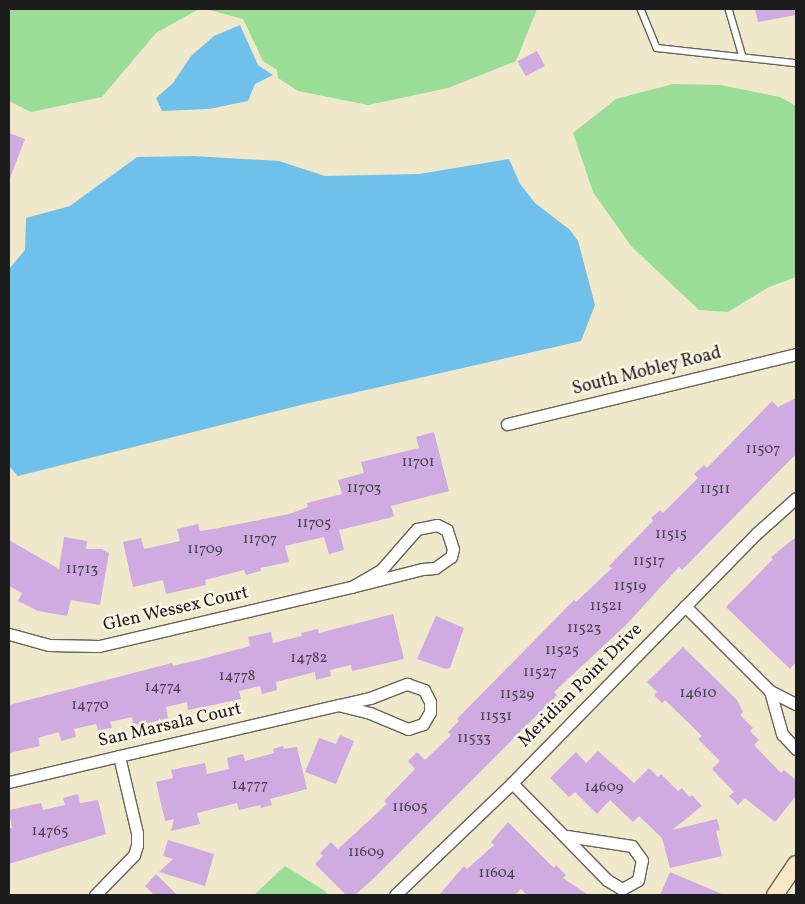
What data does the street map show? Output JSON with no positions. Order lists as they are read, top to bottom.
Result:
{
  "streets": {
    "street": [
      "South Mobley Road",
      "Glen Wessex Court",
      "Meridian Point Drive",
      "San Marsala Court"
    ]
  },
  "house_numbers": [
    "11507",
    "11701",
    "11703",
    "11511",
    "11705",
    "11515",
    "11707",
    "11709",
    "11517",
    "11713",
    "11519",
    "11521",
    "11523",
    "11525",
    "14782",
    "11527",
    "14778",
    "14774",
    "14610",
    "11529",
    "14770",
    "11531",
    "11533",
    "14777",
    "14609",
    "11605",
    "14765",
    "11609",
    "11604"
  ]
}
